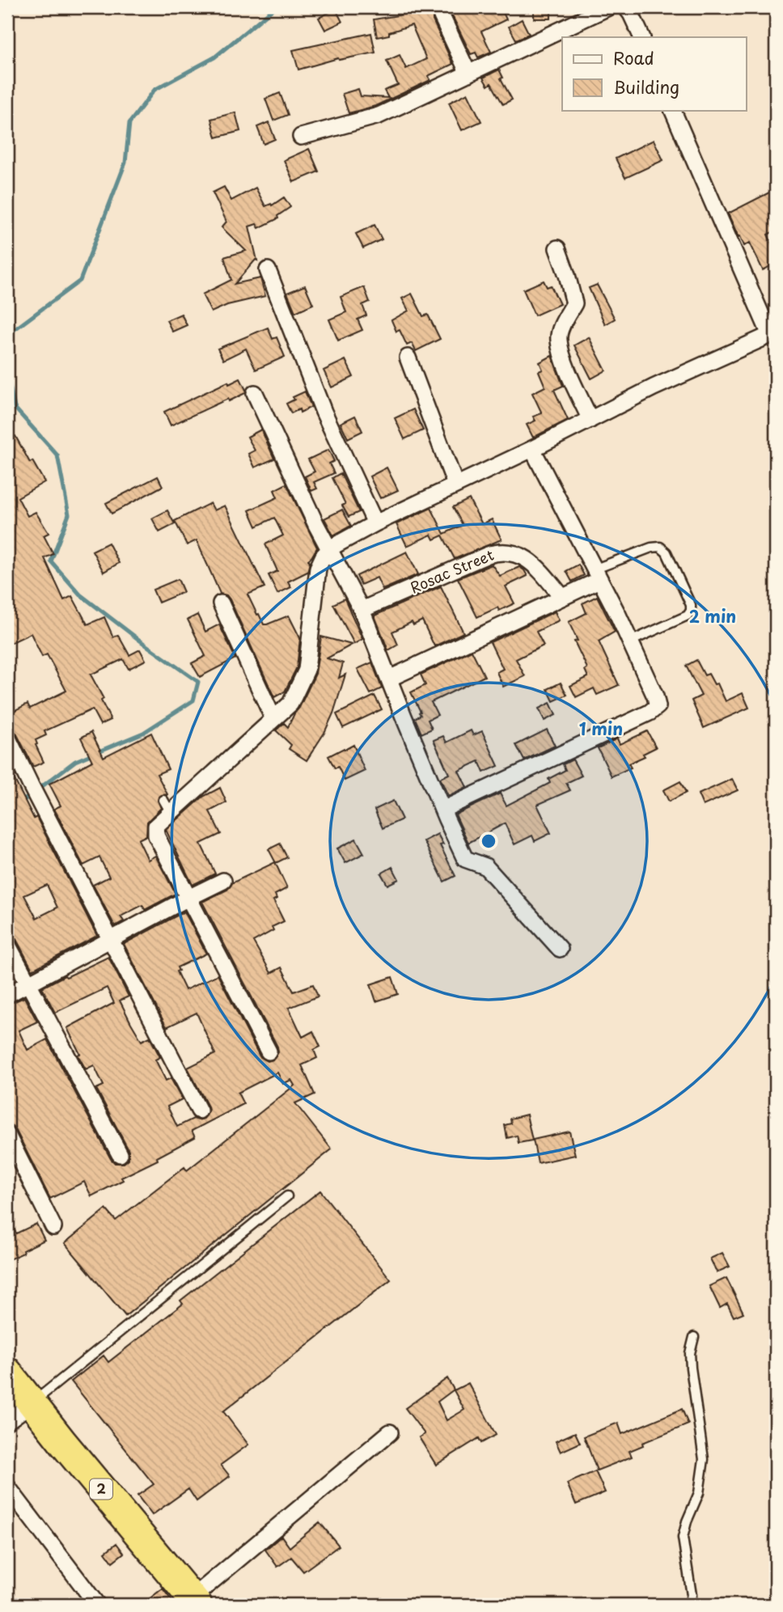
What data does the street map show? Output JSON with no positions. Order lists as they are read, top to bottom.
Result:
{
  "streets": {
    "highway": ["2"],
    "street": ["Rosac Street"]
  },
  "legend": ["Road", "Building"],
  "rings": ["2 min", "1 min"]
}
